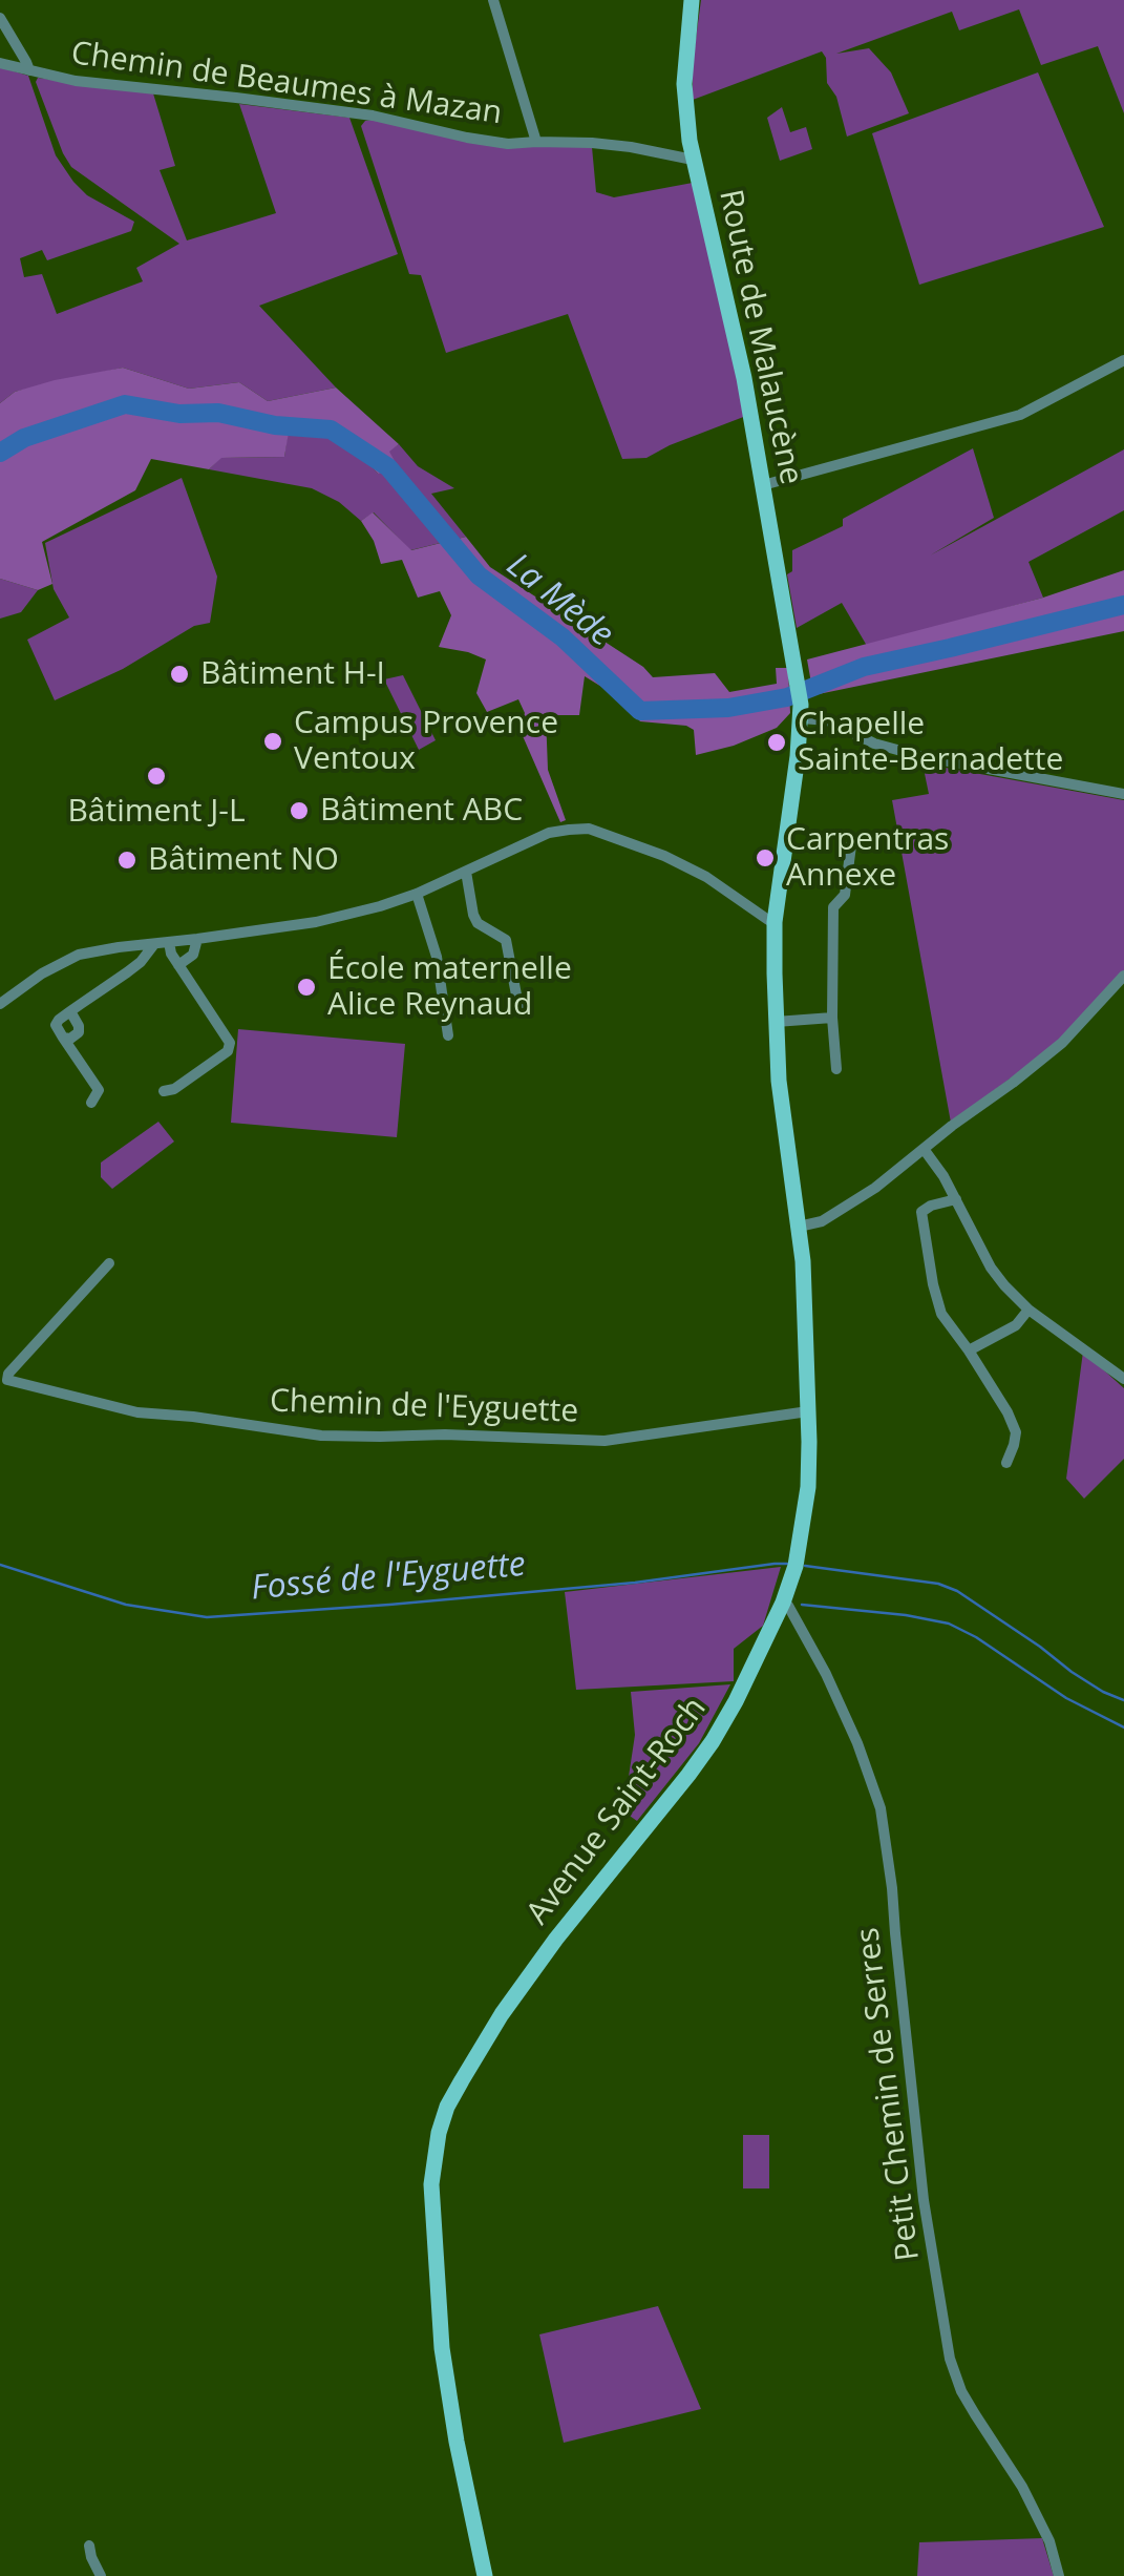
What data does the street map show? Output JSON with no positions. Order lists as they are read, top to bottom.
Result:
{
  "streets": {
    "main road": ["Route de Malaucène", "Avenue Saint-Roch"],
    "street": ["Chemin de Beaumes à Mazan", "Chemin de l'Eyguette", "Petit Chemin de Serres"]
  },
  "crossings": [
    ["Chemin de Beaumes à Mazan", "Route de Malaucène"],
    ["Route de Malaucène", "Avenue Saint-Roch"],
    ["Chemin de l'Eyguette", "Avenue Saint-Roch"],
    ["Avenue Saint-Roch", "Petit Chemin de Serres"]
  ],
  "water": ["La Mède", "Fossé de l'Eyguette"],
  "places": [
    "Bâtiment H-I",
    "Campus Provence Ventoux",
    "Chapelle Sainte-Bernadette",
    "Bâtiment J-L",
    "Bâtiment ABC",
    "Carpentras Annexe",
    "Bâtiment NO",
    "École maternelle Alice Reynaud"
  ]
}
